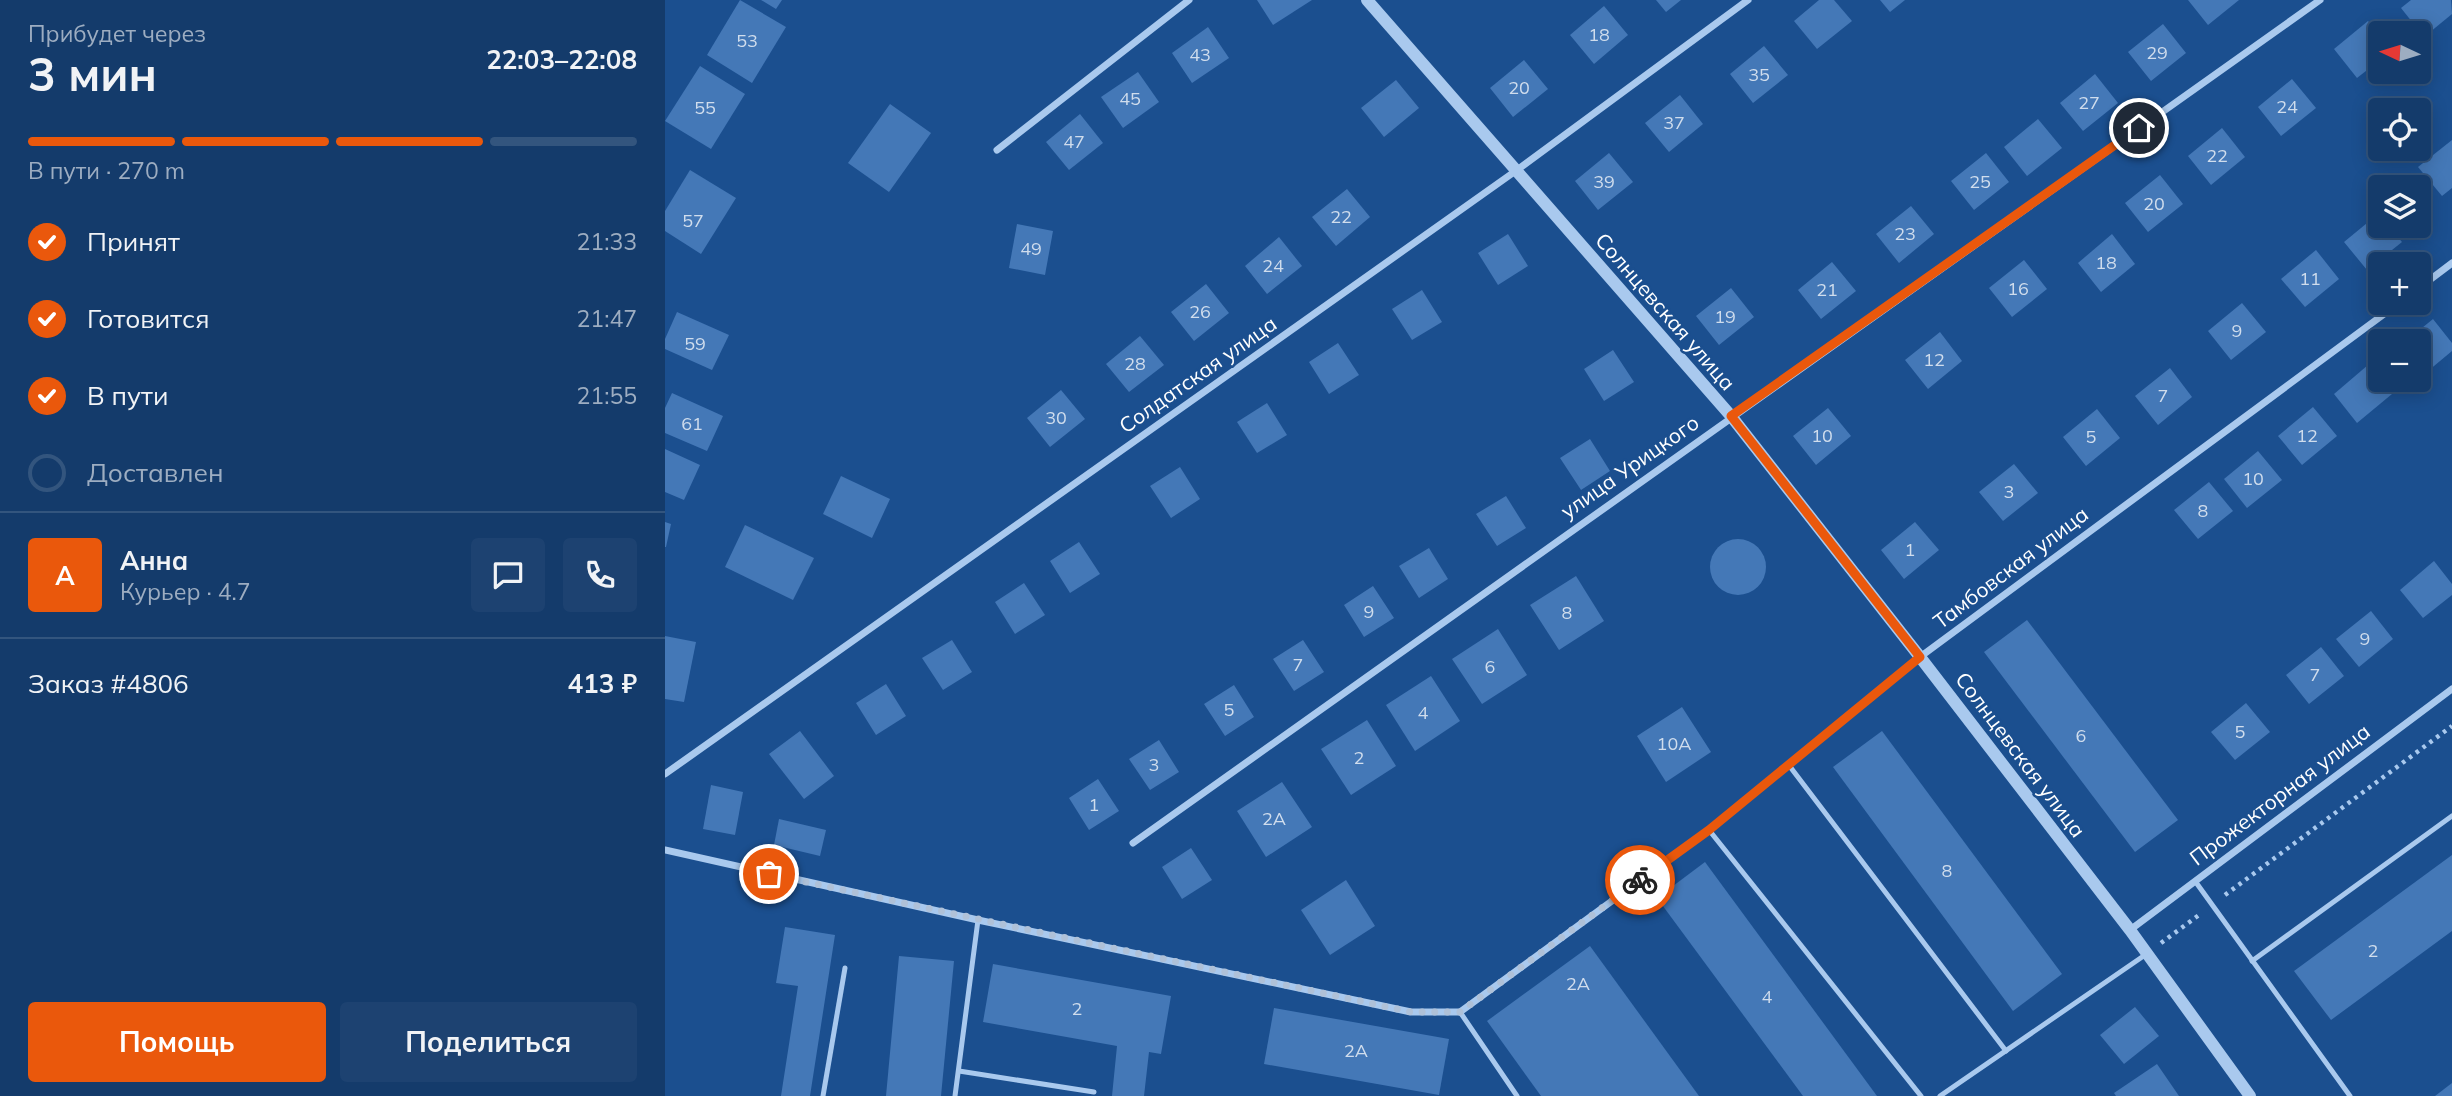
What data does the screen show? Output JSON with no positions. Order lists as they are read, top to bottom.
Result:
{
  "streets": {
    "street": [
      "Солнцевская улица",
      "Солдатская улица",
      "улица Урицкого",
      "Тамбовская улица",
      "Прожекторная улица"
    ]
  },
  "crossings": [
    ["Солнцевская улица", "Солдатская улица"],
    ["Солнцевская улица", "улица Урицкого"],
    ["Солнцевская улица", "Тамбовская улица"],
    ["Солнцевская улица", "Прожекторная улица"]
  ],
  "house_numbers": [
    "18",
    "53",
    "29",
    "43",
    "35",
    "20",
    "45",
    "27",
    "24",
    "55",
    "37",
    "47",
    "22",
    "39",
    "25",
    "20",
    "22",
    "57",
    "23",
    "49",
    "18",
    "24",
    "11",
    "16",
    "21",
    "26",
    "19",
    "9",
    "59",
    "12",
    "28",
    "7",
    "30",
    "61",
    "10",
    "12",
    "5",
    "10",
    "3",
    "8",
    "1",
    "9",
    "8",
    "9",
    "7",
    "6",
    "7",
    "5",
    "4",
    "5",
    "6",
    "10А",
    "2",
    "3",
    "1",
    "2А",
    "8",
    "2",
    "2А",
    "4",
    "2",
    "2А"
  ],
  "north": "left",
  "page": {
    "heading": ["3 мин", "Прибудет через", "22:03–22:08"],
    "panel": [
      "Анна",
      "Курьер · 4.7",
      "Заказ #4806",
      "413 ₽"
    ],
    "map_buttons": ["+", "−"],
    "bar": "В пути · 270 m",
    "list": [
      ["Принят", "21:33"],
      ["Готовится", "21:47"],
      ["В пути", "21:55"],
      "Доставлен"
    ],
    "round": "А",
    "buttons": ["Помощь", "Поделиться"]
  }
}
